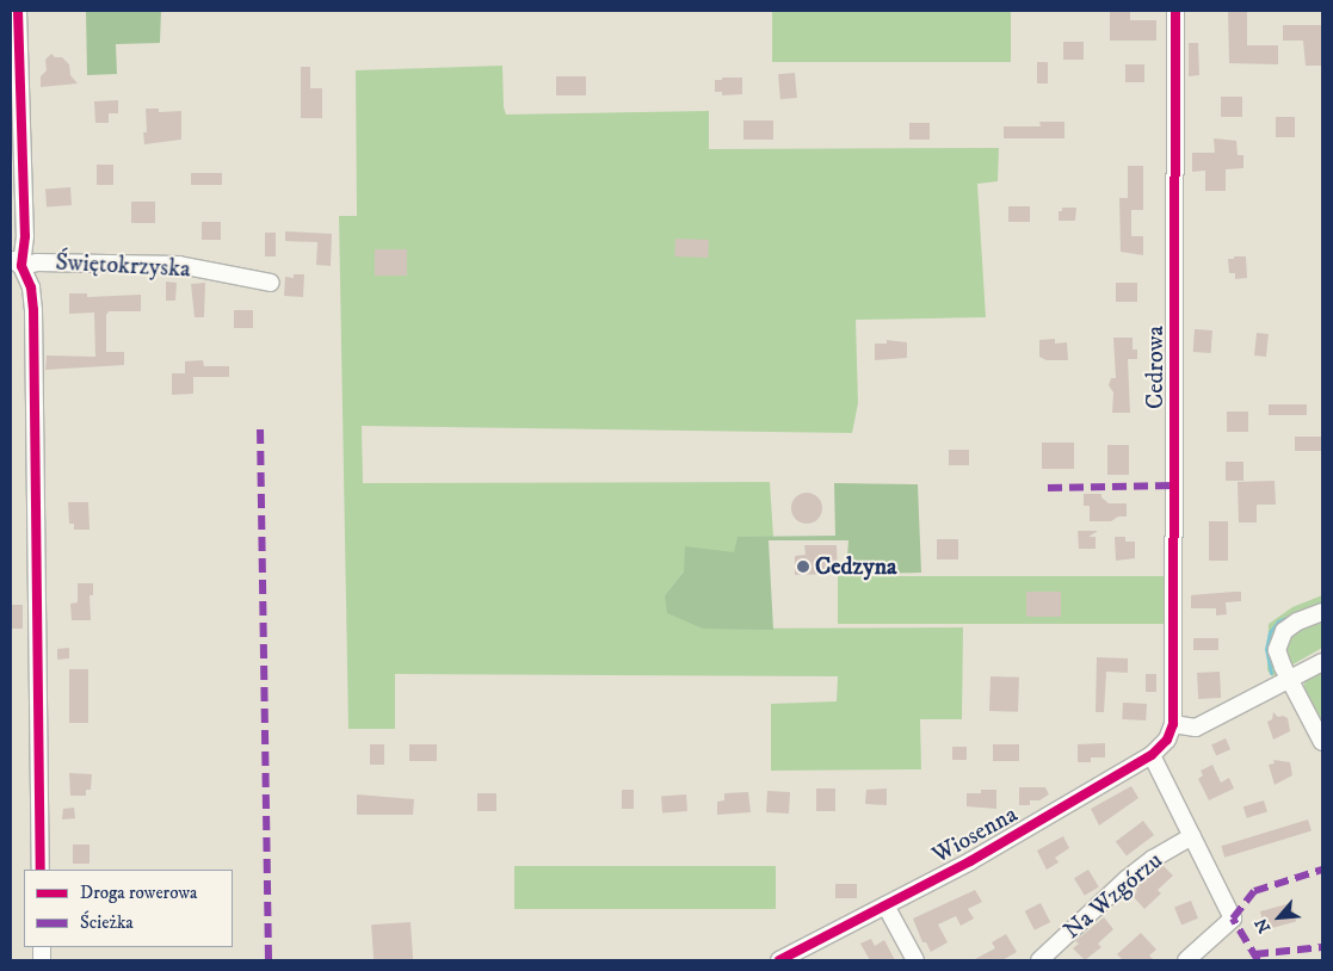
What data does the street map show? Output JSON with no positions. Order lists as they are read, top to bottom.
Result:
{
  "streets": {
    "street": [
      "Świętokrzyska",
      "Cedrowa",
      "Wiosenna",
      "Na Wzgórzu"
    ]
  },
  "crossings": [
    ["Cedrowa", "Wiosenna"]
  ],
  "places": ["Cedzyna"],
  "legend": ["Droga rowerowa", "Ścieżka"],
  "north": "bottom left"
}
